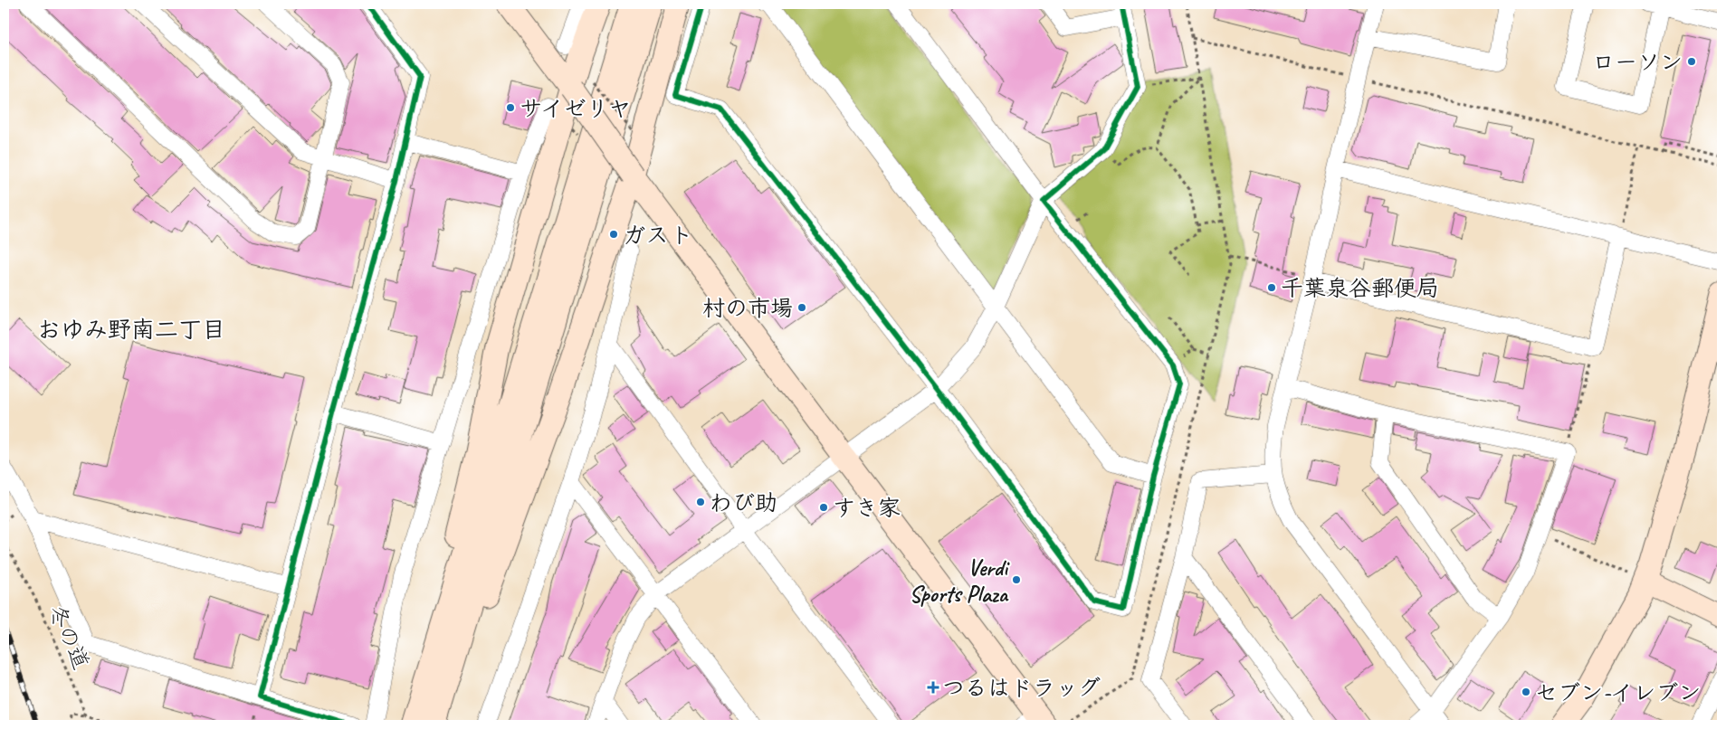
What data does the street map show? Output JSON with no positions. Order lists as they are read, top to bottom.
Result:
{
  "streets": {
    "path": ["冬の道"]
  },
  "districts": ["おゆみ野南二丁目"],
  "places": {
    "other": [
      "ローソン",
      "サイゼリヤ",
      "ガスト",
      "千葉泉谷郵便局",
      "村の市場",
      "わび助",
      "すき家",
      "Verdi Sports Plaza",
      "セブン-イレブン"
    ],
    "health": ["つるはドラッグ"]
  }
}
